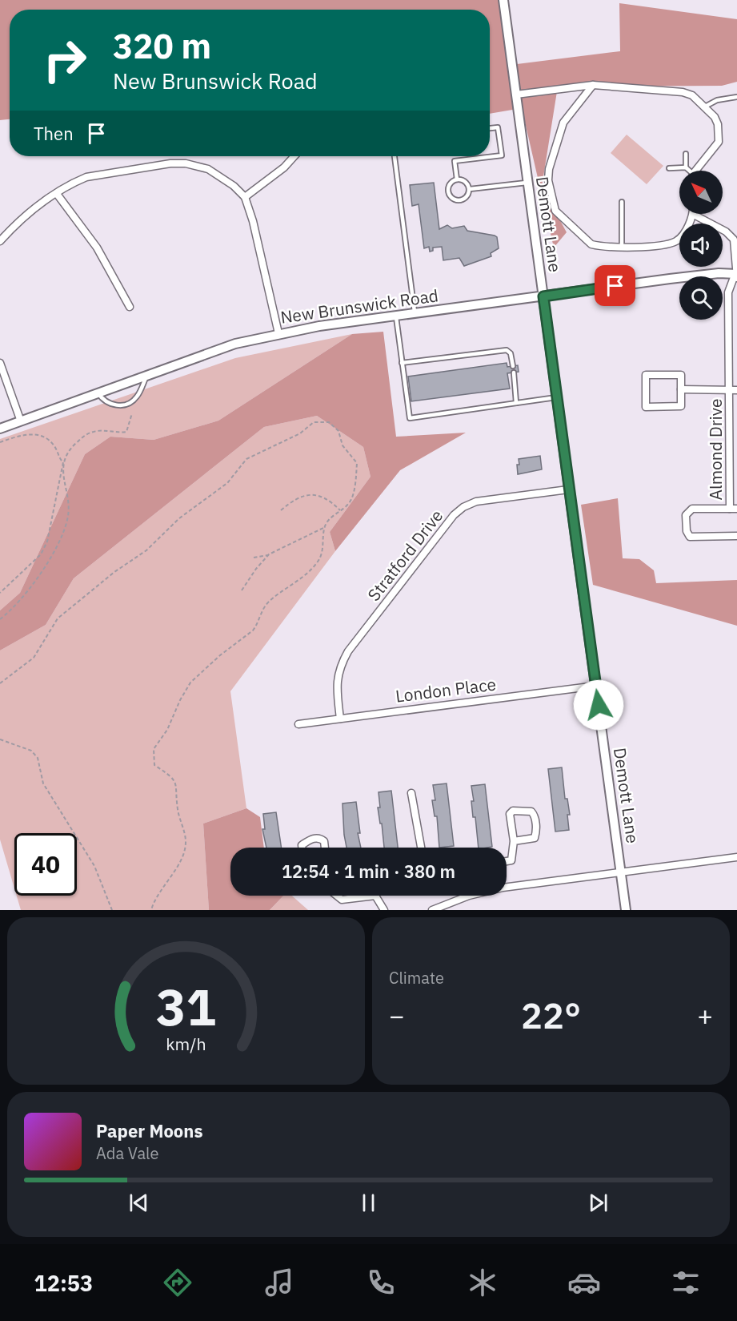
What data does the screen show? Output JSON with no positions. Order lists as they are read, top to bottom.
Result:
{
  "streets": {
    "street": [
      "Demott Lane",
      "New Brunswick Road",
      "Almond Drive",
      "Stratford Drive",
      "London Place"
    ]
  },
  "crossings": [
    ["Demott Lane", "New Brunswick Road"],
    ["Demott Lane", "Stratford Drive"],
    ["Demott Lane", "London Place"],
    ["New Brunswick Road", "Almond Drive"],
    ["Stratford Drive", "London Place"]
  ],
  "north": "top left",
  "page": {
    "turn": ["320 m", "New Brunswick Road"],
    "then": "Then",
    "limit": "40",
    "trip": "12:54 · 1 min · 380 m",
    "tile": "Climate",
    "heat": ["−", "22°", "+"],
    "song": ["Paper Moons", "Ada Vale"],
    "tabs": "12:53",
    "gauge": ["31", "km/h"]
  }
}
